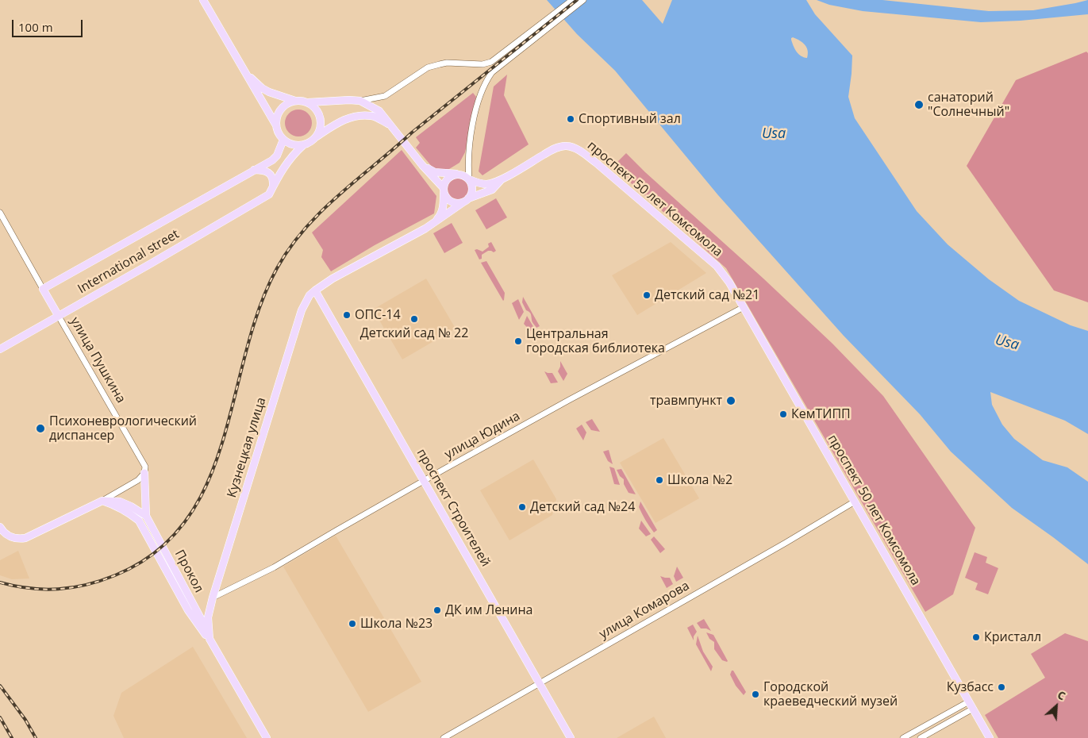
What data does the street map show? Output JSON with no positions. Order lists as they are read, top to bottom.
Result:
{
  "streets": {
    "main road": [
      "проспект 50 лет Комсомола",
      "International street",
      "улица Пушкина",
      "Кузнецкая улица",
      "проспект Строителей",
      "Прокол"
    ],
    "street": ["улица Юдина", "улица Комарова"]
  },
  "crossings": [
    ["проспект 50 лет Комсомола", "улица Юдина"],
    ["проспект 50 лет Комсомола", "Кузнецкая улица"],
    ["проспект 50 лет Комсомола", "улица Комарова"],
    ["International street", "улица Пушкина"],
    ["улица Юдина", "Кузнецкая улица"],
    ["улица Юдина", "проспект Строителей"],
    ["Кузнецкая улица", "проспект Строителей"],
    ["Кузнецкая улица", "Прокол"],
    ["проспект Строителей", "улица Комарова"]
  ],
  "water": ["Usa"],
  "places": [
    "санаторий \"Солнечный\"",
    "Спортивный зал",
    "Детский сад №21",
    "ОПС-14",
    "Детский сад № 22",
    "Центральная городская библиотека",
    "травмпункт",
    "КемТИПП",
    "Психоневрологический диспансер",
    "Школа №2",
    "Детский сад №24",
    "ДК им Ленина",
    "Школа №23",
    "Кристалл",
    "Кузбасс",
    "Городской краеведческий музей"
  ],
  "scale_bar": "100 m",
  "north": "top right"
}
